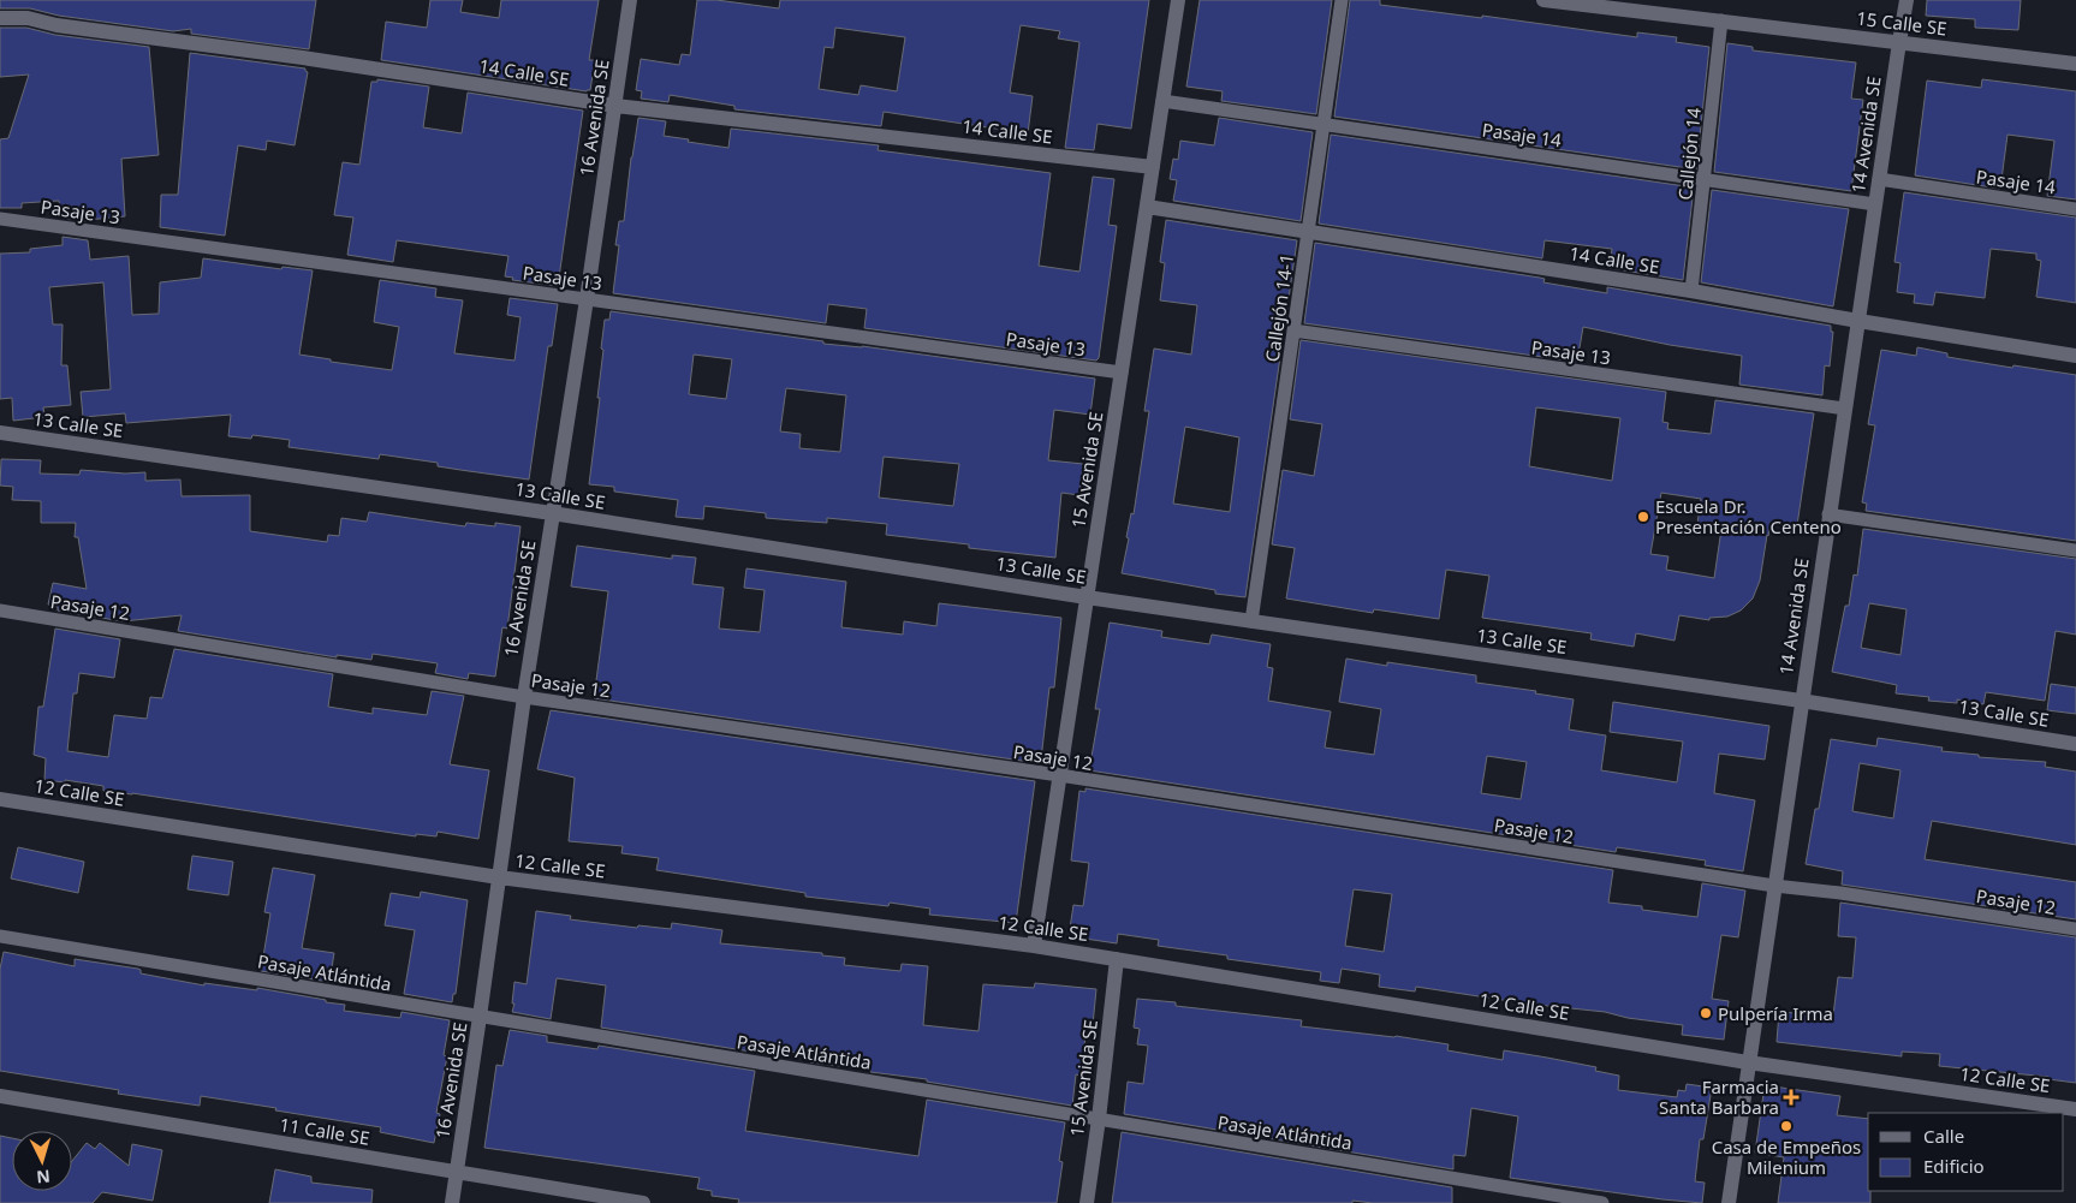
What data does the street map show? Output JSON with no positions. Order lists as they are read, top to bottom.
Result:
{
  "streets": {
    "street": [
      "15 Calle SE",
      "14 Calle SE",
      "16 Avenida SE",
      "14 Avenida SE",
      "13 Calle SE",
      "15 Avenida SE",
      "12 Calle SE",
      "11 Calle SE"
    ],
    "lane": [
      "Pasaje 14",
      "Callejón 14",
      "Pasaje 13",
      "Callejón 14-1",
      "Pasaje 12",
      "Pasaje Atlántida"
    ]
  },
  "crossings": [
    ["15 Calle SE", "14 Avenida SE"],
    ["15 Calle SE", "Callejón 14"],
    ["14 Calle SE", "16 Avenida SE"],
    ["14 Calle SE", "14 Avenida SE"],
    ["14 Calle SE", "Callejón 14"],
    ["14 Calle SE", "Callejón 14-1"],
    ["14 Calle SE", "15 Avenida SE"],
    ["16 Avenida SE", "Pasaje 13"],
    ["16 Avenida SE", "13 Calle SE"],
    ["16 Avenida SE", "Pasaje 12"],
    ["16 Avenida SE", "12 Calle SE"],
    ["16 Avenida SE", "Pasaje Atlántida"],
    ["16 Avenida SE", "11 Calle SE"],
    ["Pasaje 14", "14 Avenida SE"],
    ["Pasaje 14", "Callejón 14"],
    ["Pasaje 14", "Callejón 14-1"],
    ["Pasaje 14", "15 Avenida SE"],
    ["14 Avenida SE", "Pasaje 13"],
    ["14 Avenida SE", "13 Calle SE"],
    ["14 Avenida SE", "Pasaje 12"],
    ["14 Avenida SE", "12 Calle SE"],
    ["Pasaje 13", "Callejón 14-1"],
    ["Pasaje 13", "15 Avenida SE"],
    ["Callejón 14-1", "13 Calle SE"],
    ["13 Calle SE", "15 Avenida SE"],
    ["15 Avenida SE", "Pasaje 12"],
    ["15 Avenida SE", "12 Calle SE"],
    ["15 Avenida SE", "Pasaje Atlántida"]
  ],
  "places": {
    "other": ["Escuela Dr. Presentación Centeno", "Pulpería Irma", "Casa de Empeños Milenium"],
    "health": ["Farmacia Santa Barbara"]
  },
  "legend": ["Calle", "Edificio"],
  "north": "bottom"
}
